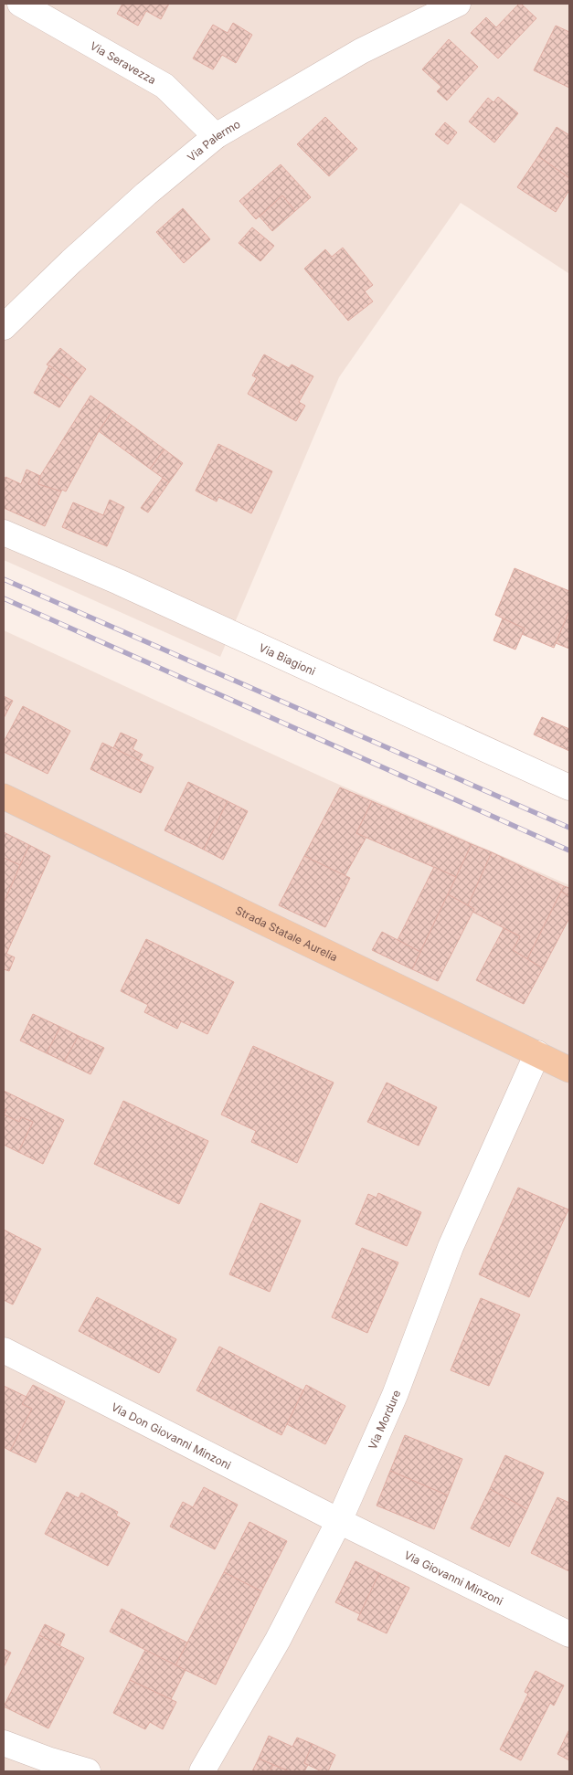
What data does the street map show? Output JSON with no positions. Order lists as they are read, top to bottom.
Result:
{
  "streets": {
    "main road": ["Strada Statale Aurelia"],
    "street": [
      "Via Seravezza",
      "Via Palermo",
      "Via Biagioni",
      "Via Mordure",
      "Via Don Giovanni Minzoni",
      "Via Giovanni Minzoni"
    ]
  },
  "crossings": [
    ["Via Seravezza", "Via Palermo"],
    ["Strada Statale Aurelia", "Via Mordure"],
    ["Via Mordure", "Via Don Giovanni Minzoni"],
    ["Via Mordure", "Via Giovanni Minzoni"],
    ["Via Don Giovanni Minzoni", "Via Giovanni Minzoni"]
  ]
}
